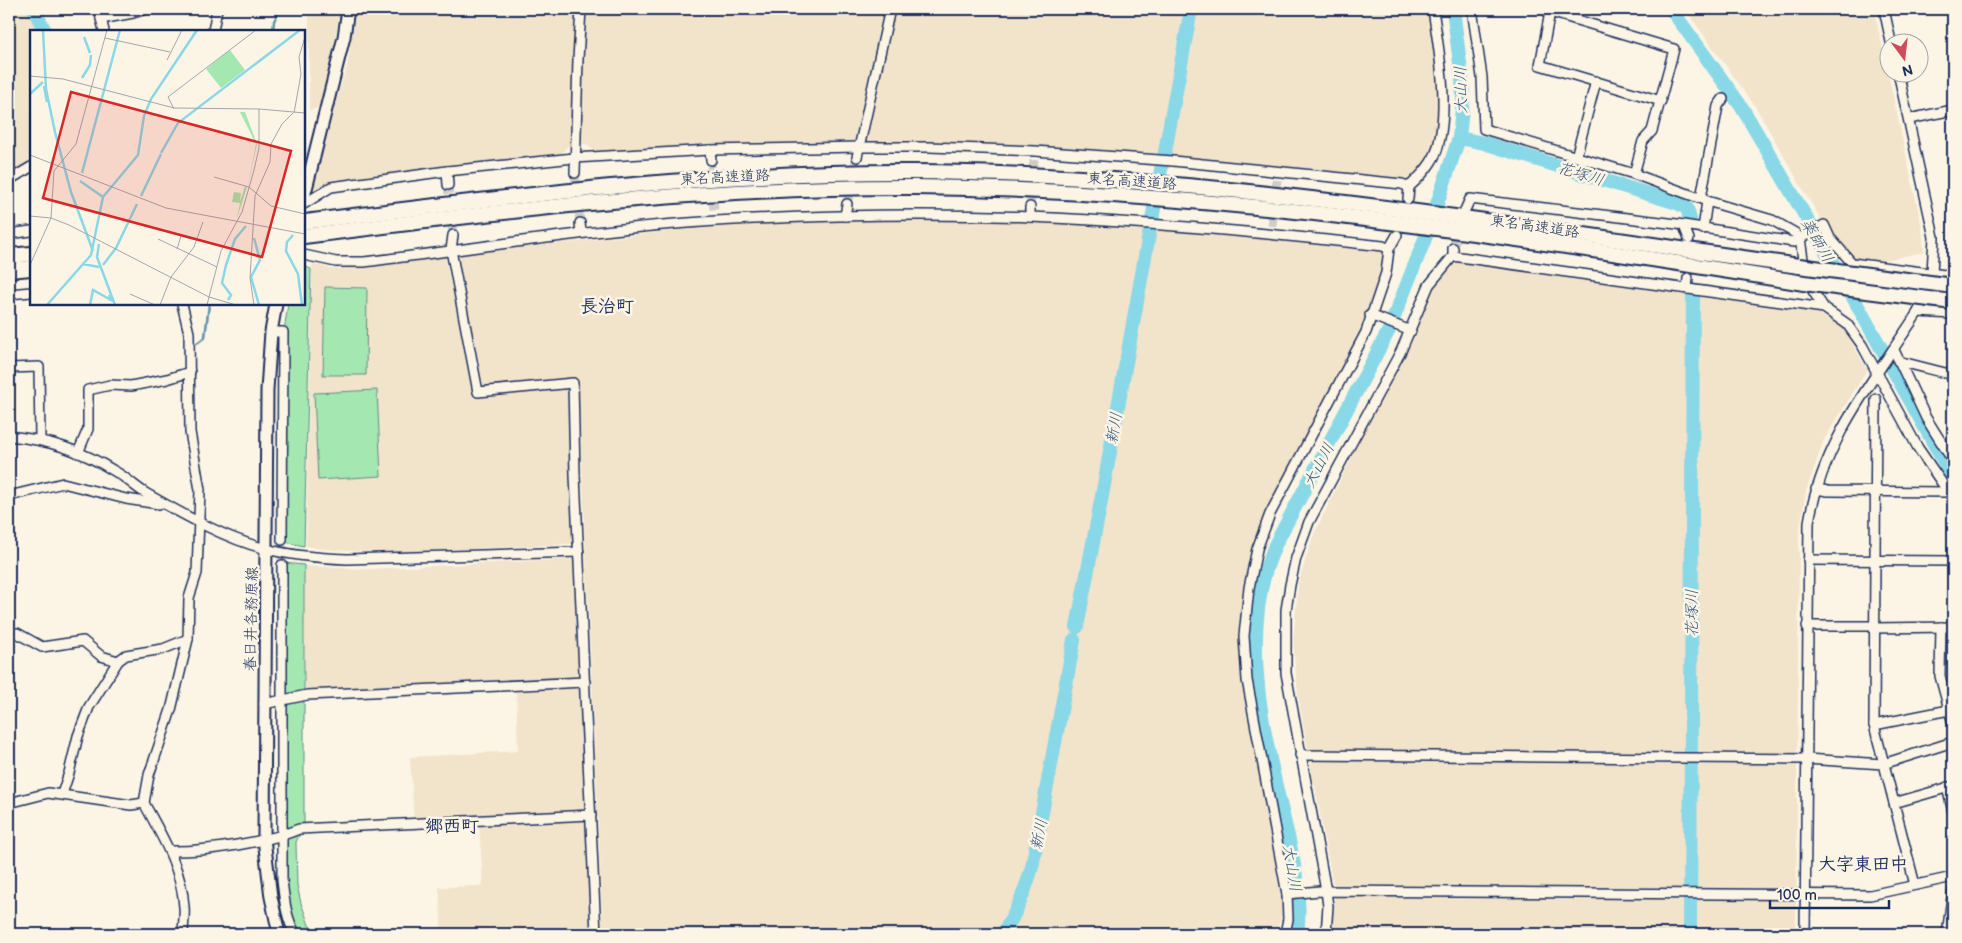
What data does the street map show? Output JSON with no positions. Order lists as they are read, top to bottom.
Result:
{
  "streets": {
    "highway": ["東名高速道路"],
    "main road": ["春日井各務原線"]
  },
  "districts": ["長治町", "郷西町", "大字東田中"],
  "water": [
    "大山川",
    "花塚川",
    "薬師川",
    "新川"
  ],
  "scale_bar": "100 m",
  "north": "bottom"
}
